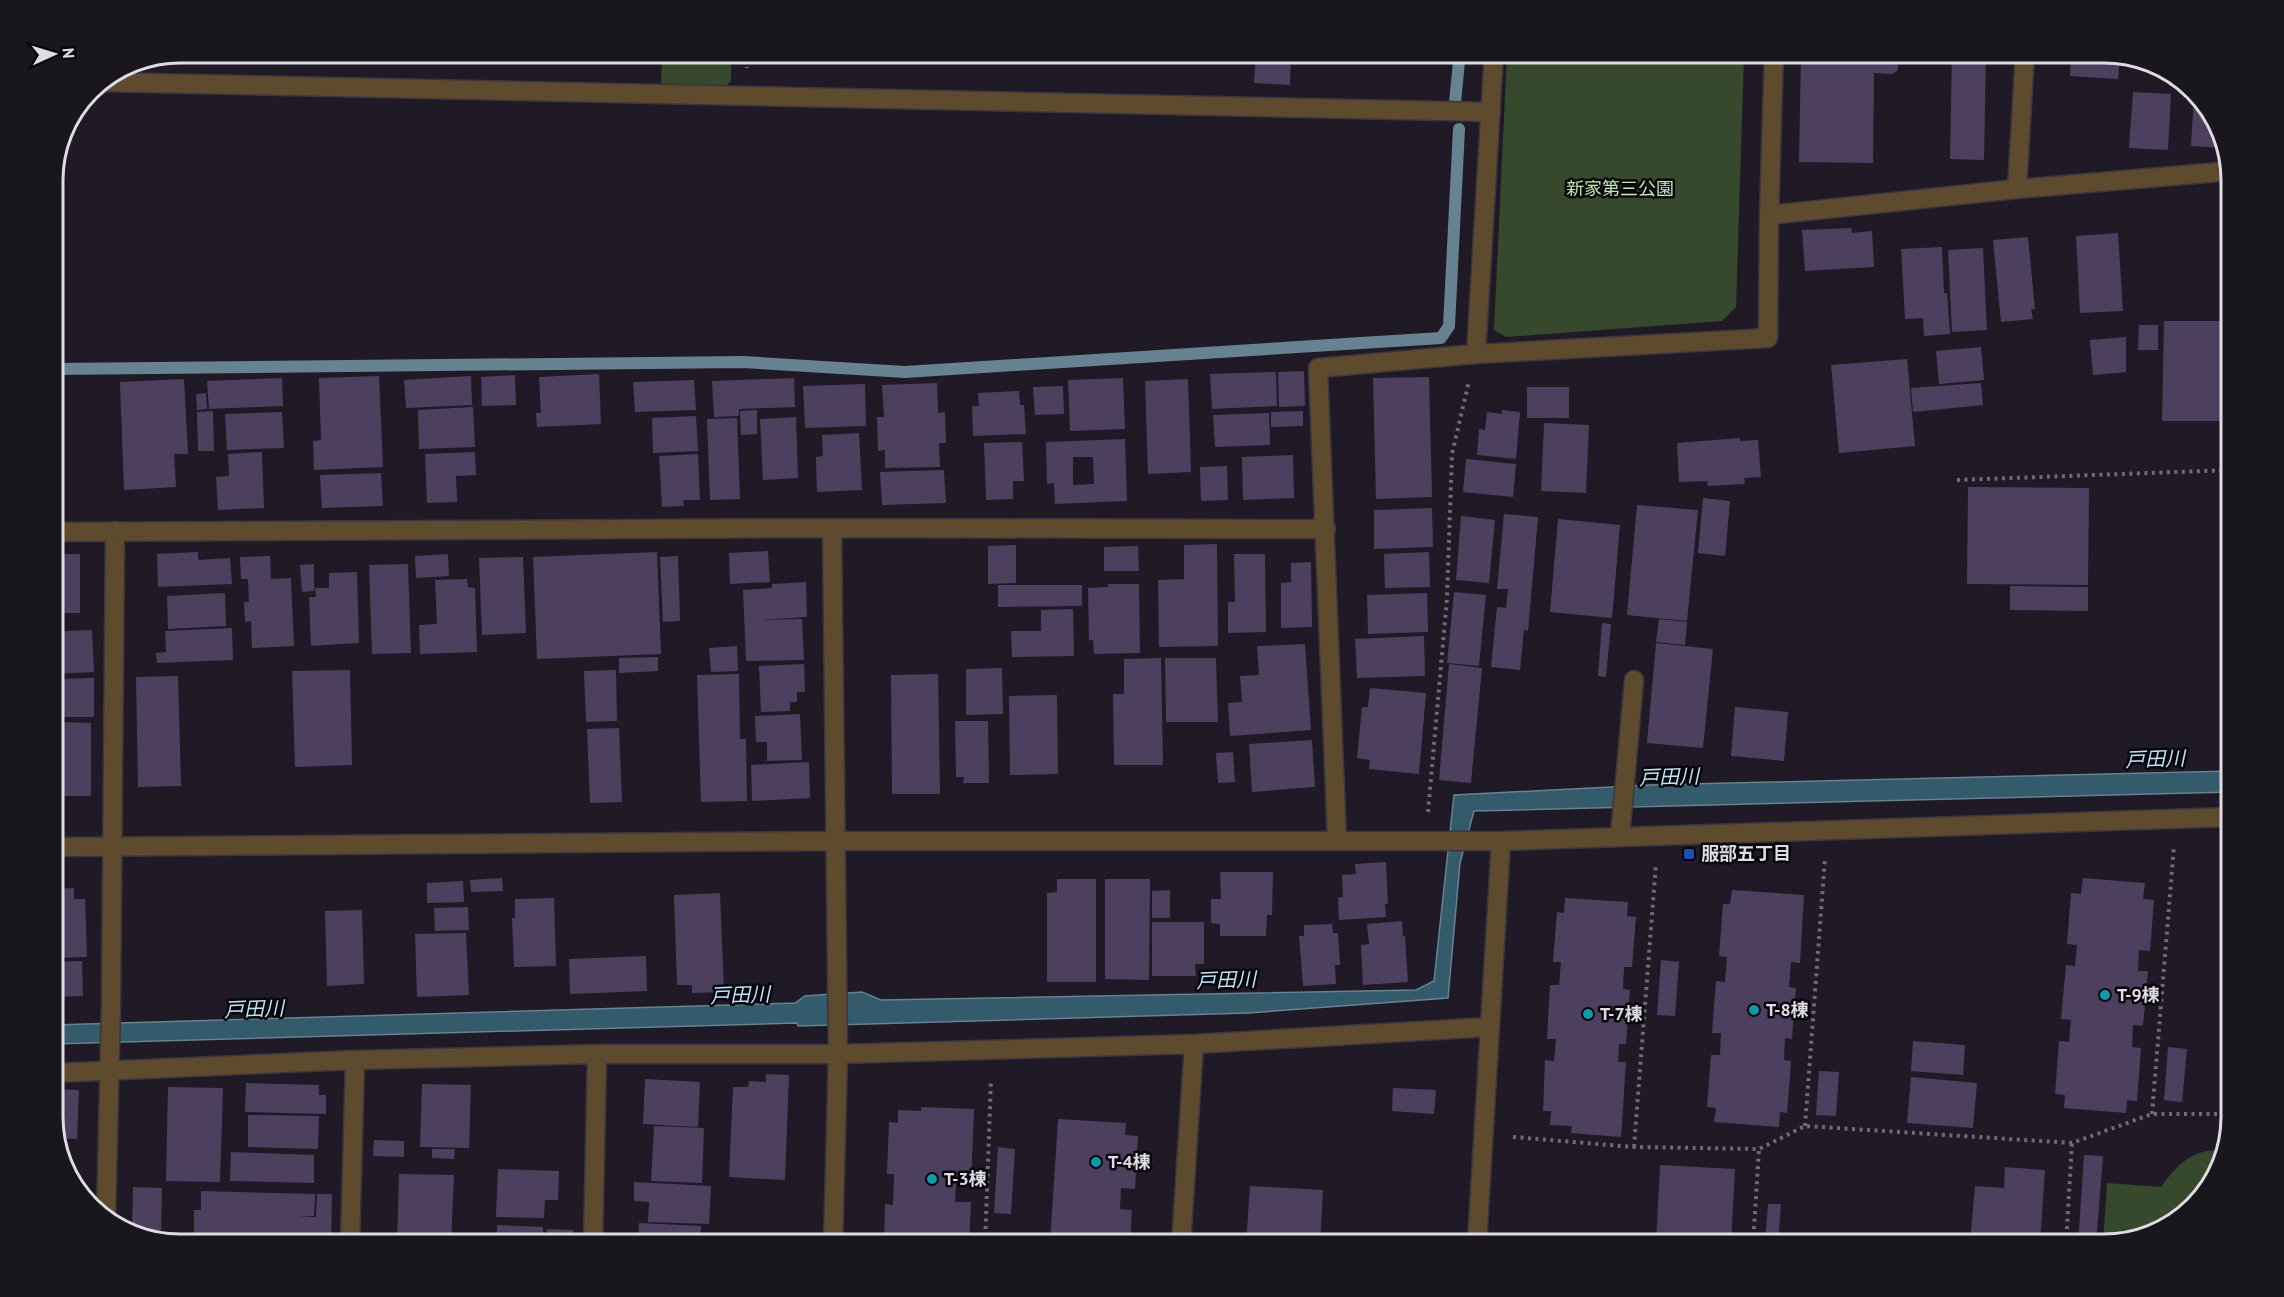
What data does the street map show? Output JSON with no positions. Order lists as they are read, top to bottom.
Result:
{
  "water": ["戸田川"],
  "parks": ["新家第三公園"],
  "places": {
    "transit": ["服部五丁目"],
    "other": [
      "T-9棟",
      "T-8棟",
      "T-7棟",
      "T-4棟",
      "T-3棟"
    ]
  },
  "north": "right"
}
